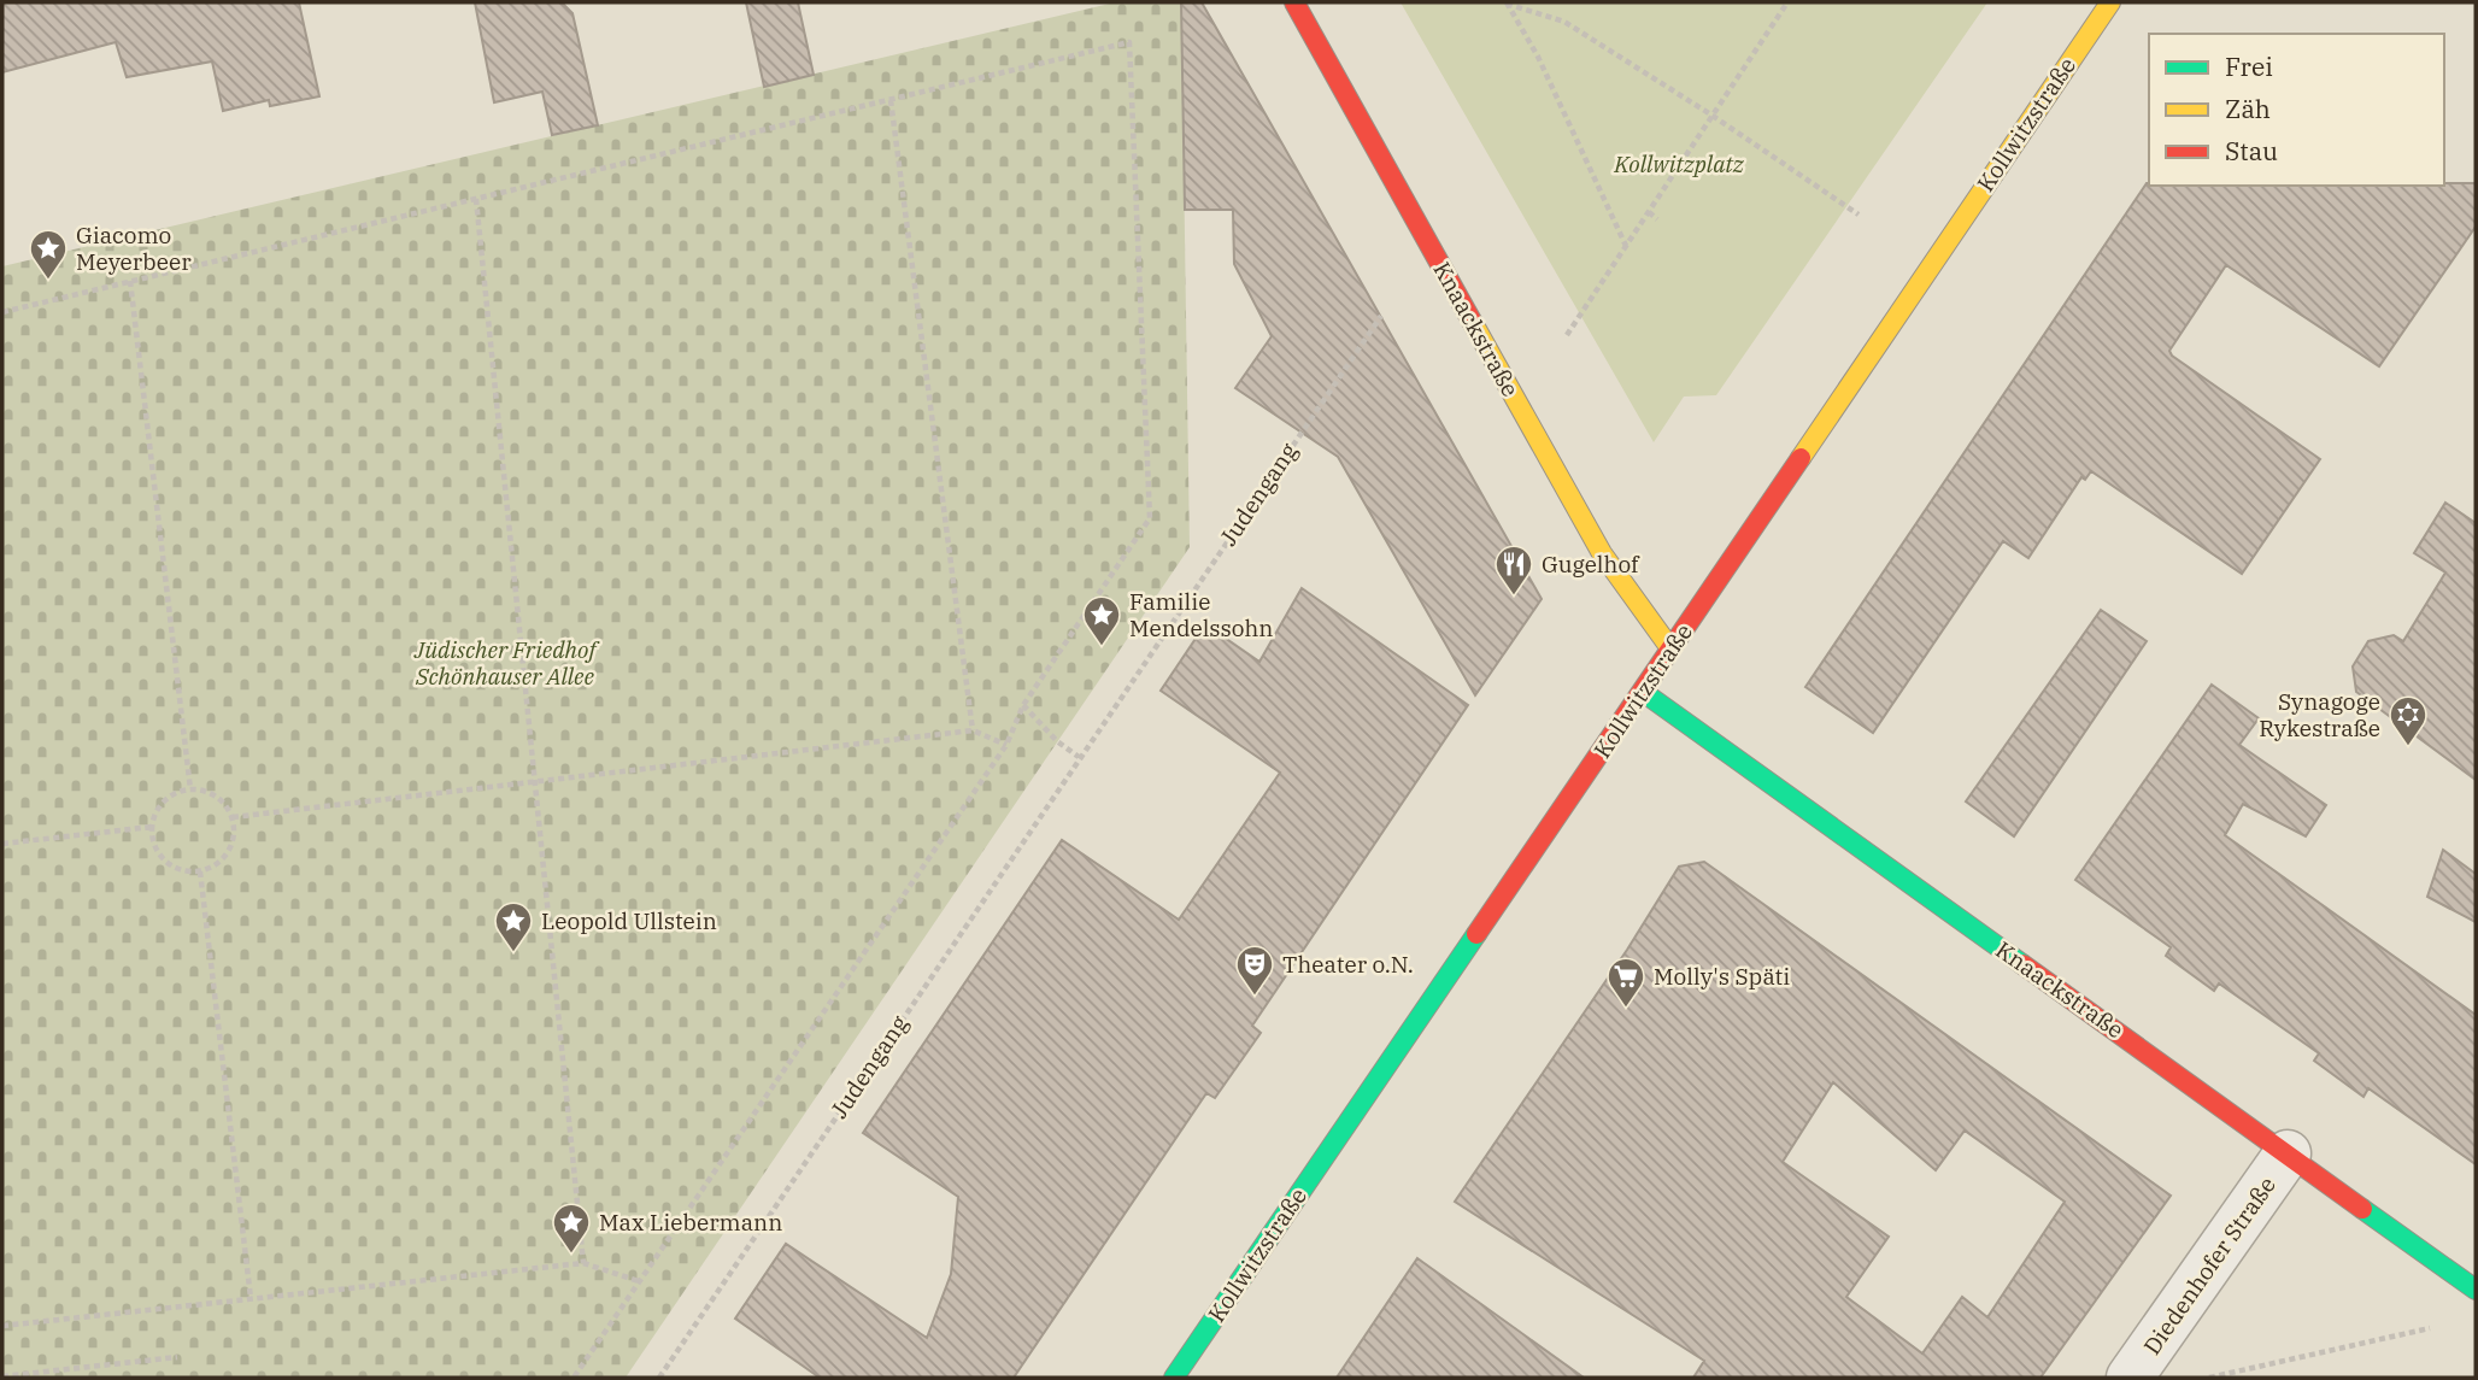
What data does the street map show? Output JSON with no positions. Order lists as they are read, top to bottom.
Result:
{
  "streets": {
    "street": ["Kollwitzstraße", "Knaackstraße", "Diedenhofer Straße"],
    "path": ["Judengang"]
  },
  "crossings": [
    ["Kollwitzstraße", "Knaackstraße"],
    ["Knaackstraße", "Diedenhofer Straße"]
  ],
  "parks": ["Kollwitzplatz", "Jüdischer Friedhof Schönhauser Allee"],
  "places": {
    "place": [
      "Giacomo Meyerbeer",
      "Familie Mendelssohn",
      "Leopold Ullstein",
      "Max Liebermann"
    ],
    "restaurant": ["Gugelhof"],
    "synagogue": ["Synagoge Rykestraße"],
    "theatre": ["Theater o.N."],
    "supermarket": ["Molly's Späti"]
  },
  "legend": ["Frei", "Zäh", "Stau"]
}
